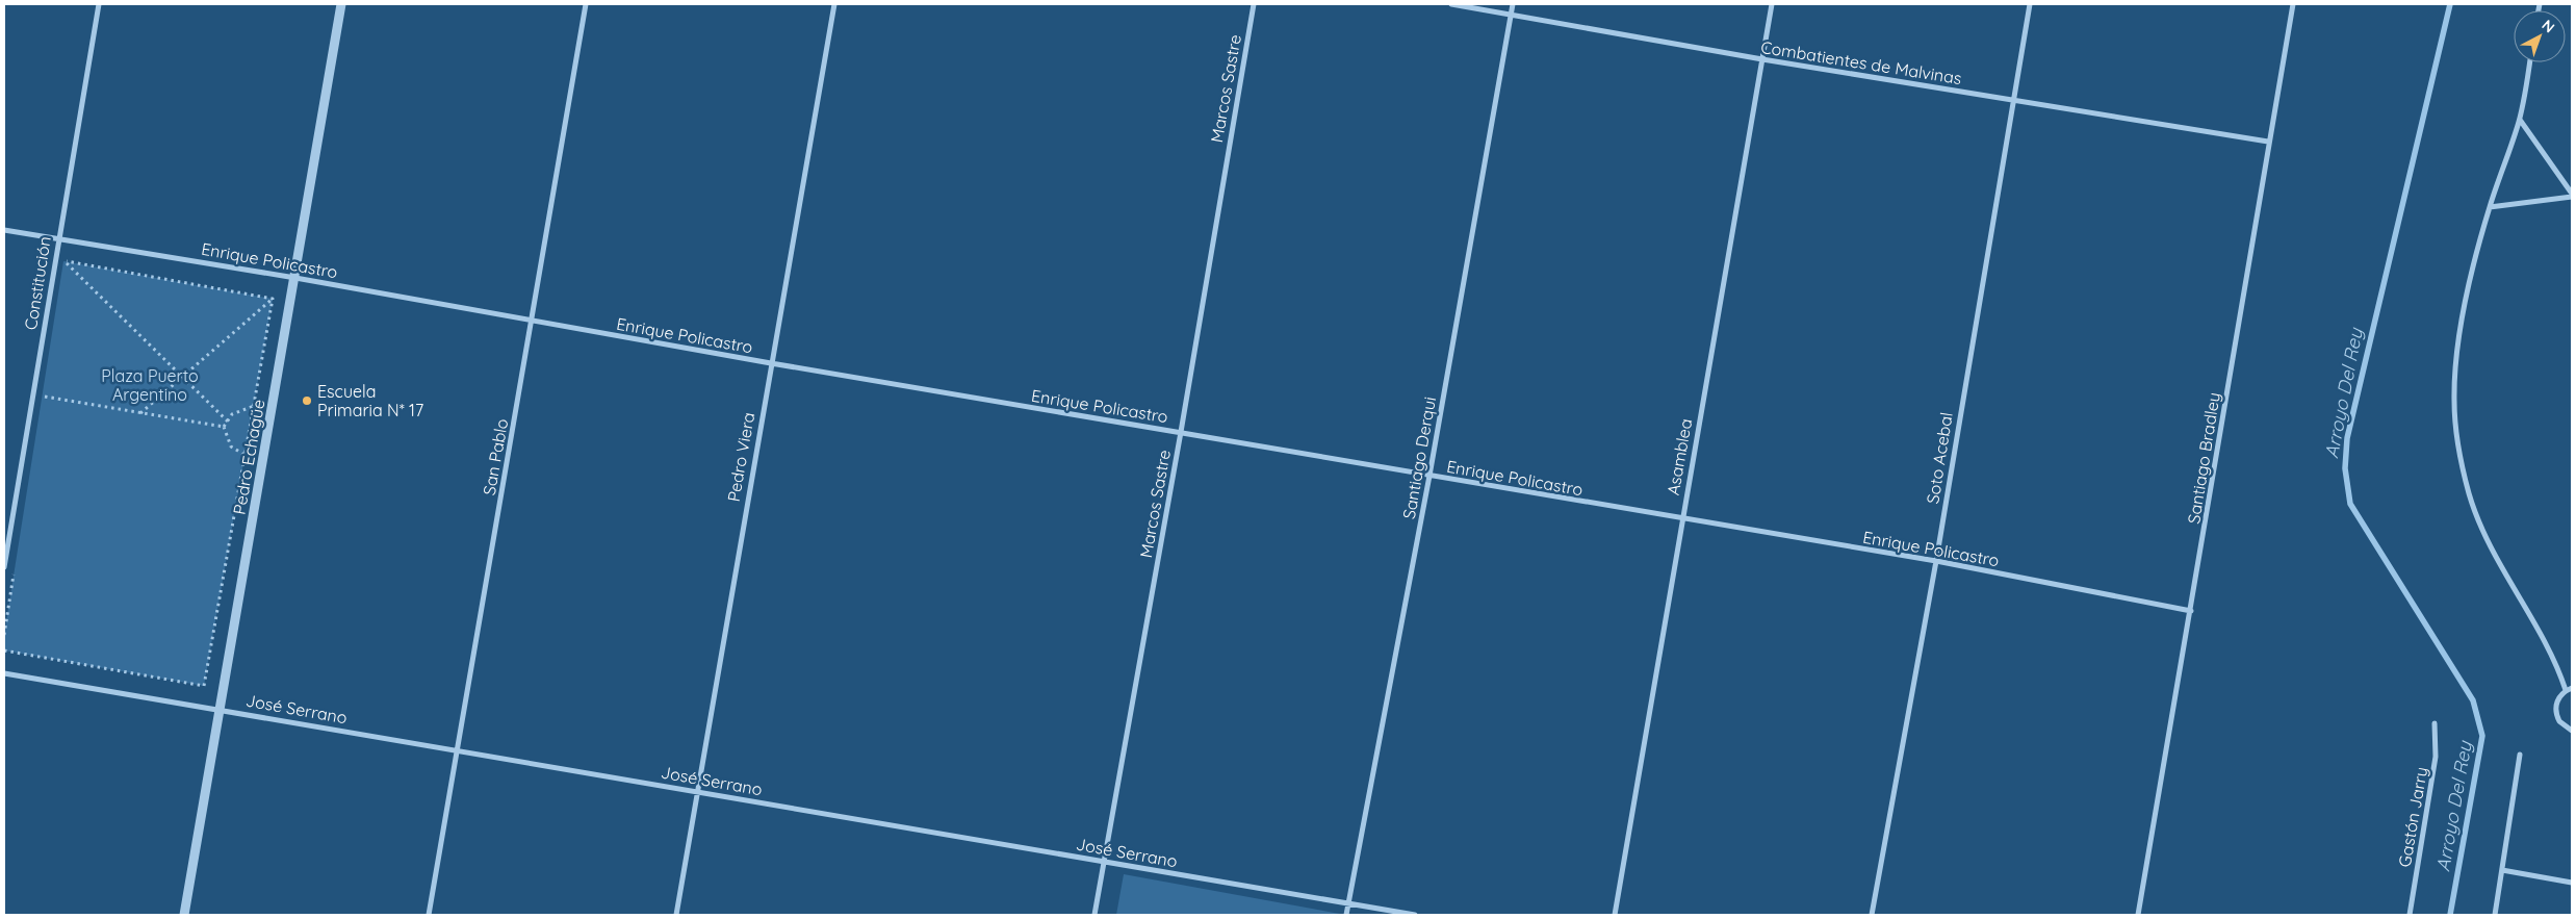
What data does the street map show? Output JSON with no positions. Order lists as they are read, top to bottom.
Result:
{
  "streets": {
    "street": [
      "Combatientes de Malvinas",
      "Marcos Sastre",
      "Enrique Policastro",
      "Constitución",
      "Pedro Echagüe",
      "San Pablo",
      "Pedro Viera",
      "Asamblea",
      "Santiago Derqui",
      "Soto Acebal",
      "Santiago Bradley",
      "José Serrano",
      "Gastón Jarry"
    ]
  },
  "crossings": [
    ["Combatientes de Malvinas", "Asamblea"],
    ["Combatientes de Malvinas", "Santiago Derqui"],
    ["Combatientes de Malvinas", "Soto Acebal"],
    ["Combatientes de Malvinas", "Santiago Bradley"],
    ["Marcos Sastre", "Enrique Policastro"],
    ["Marcos Sastre", "José Serrano"],
    ["Enrique Policastro", "Constitución"],
    ["Enrique Policastro", "Pedro Echagüe"],
    ["Enrique Policastro", "San Pablo"],
    ["Enrique Policastro", "Pedro Viera"],
    ["Enrique Policastro", "Asamblea"],
    ["Enrique Policastro", "Santiago Derqui"],
    ["Enrique Policastro", "Soto Acebal"],
    ["Enrique Policastro", "Santiago Bradley"],
    ["Pedro Echagüe", "José Serrano"],
    ["San Pablo", "José Serrano"],
    ["Pedro Viera", "José Serrano"],
    ["Santiago Derqui", "José Serrano"]
  ],
  "water": ["Arroyo Del Rey"],
  "parks": ["Plaza Puerto Argentino"],
  "places": ["Escuela Primaria N* 17"],
  "north": "top right"
}
